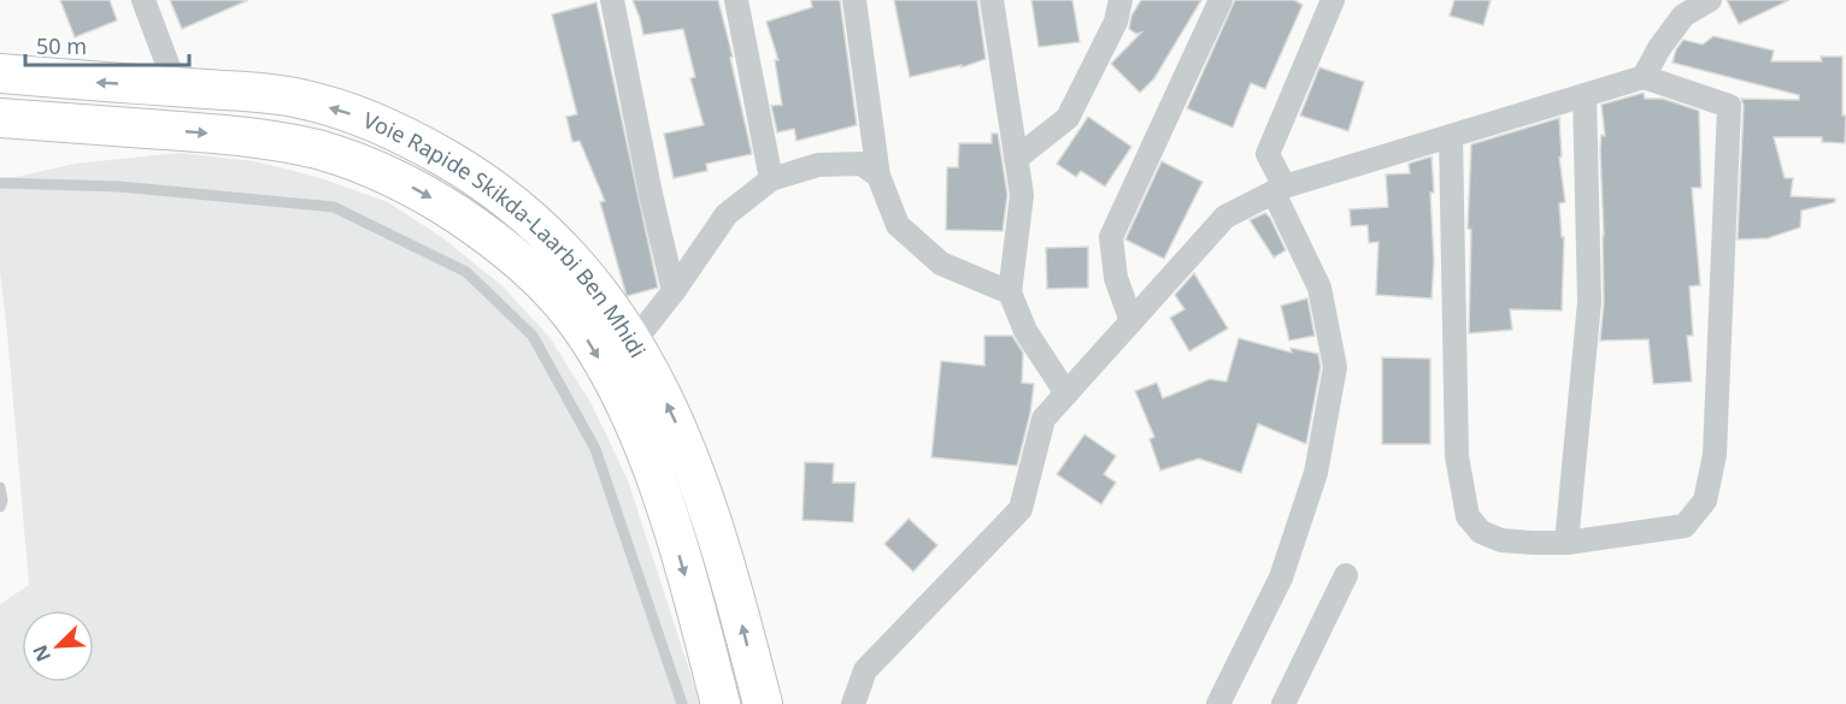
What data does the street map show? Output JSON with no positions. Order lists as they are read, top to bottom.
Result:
{
  "streets": {
    "highway": ["Voie Rapide Skikda-Laarbi Ben Mhidi"]
  },
  "scale_bar": "50 m",
  "north": "bottom left"
}
